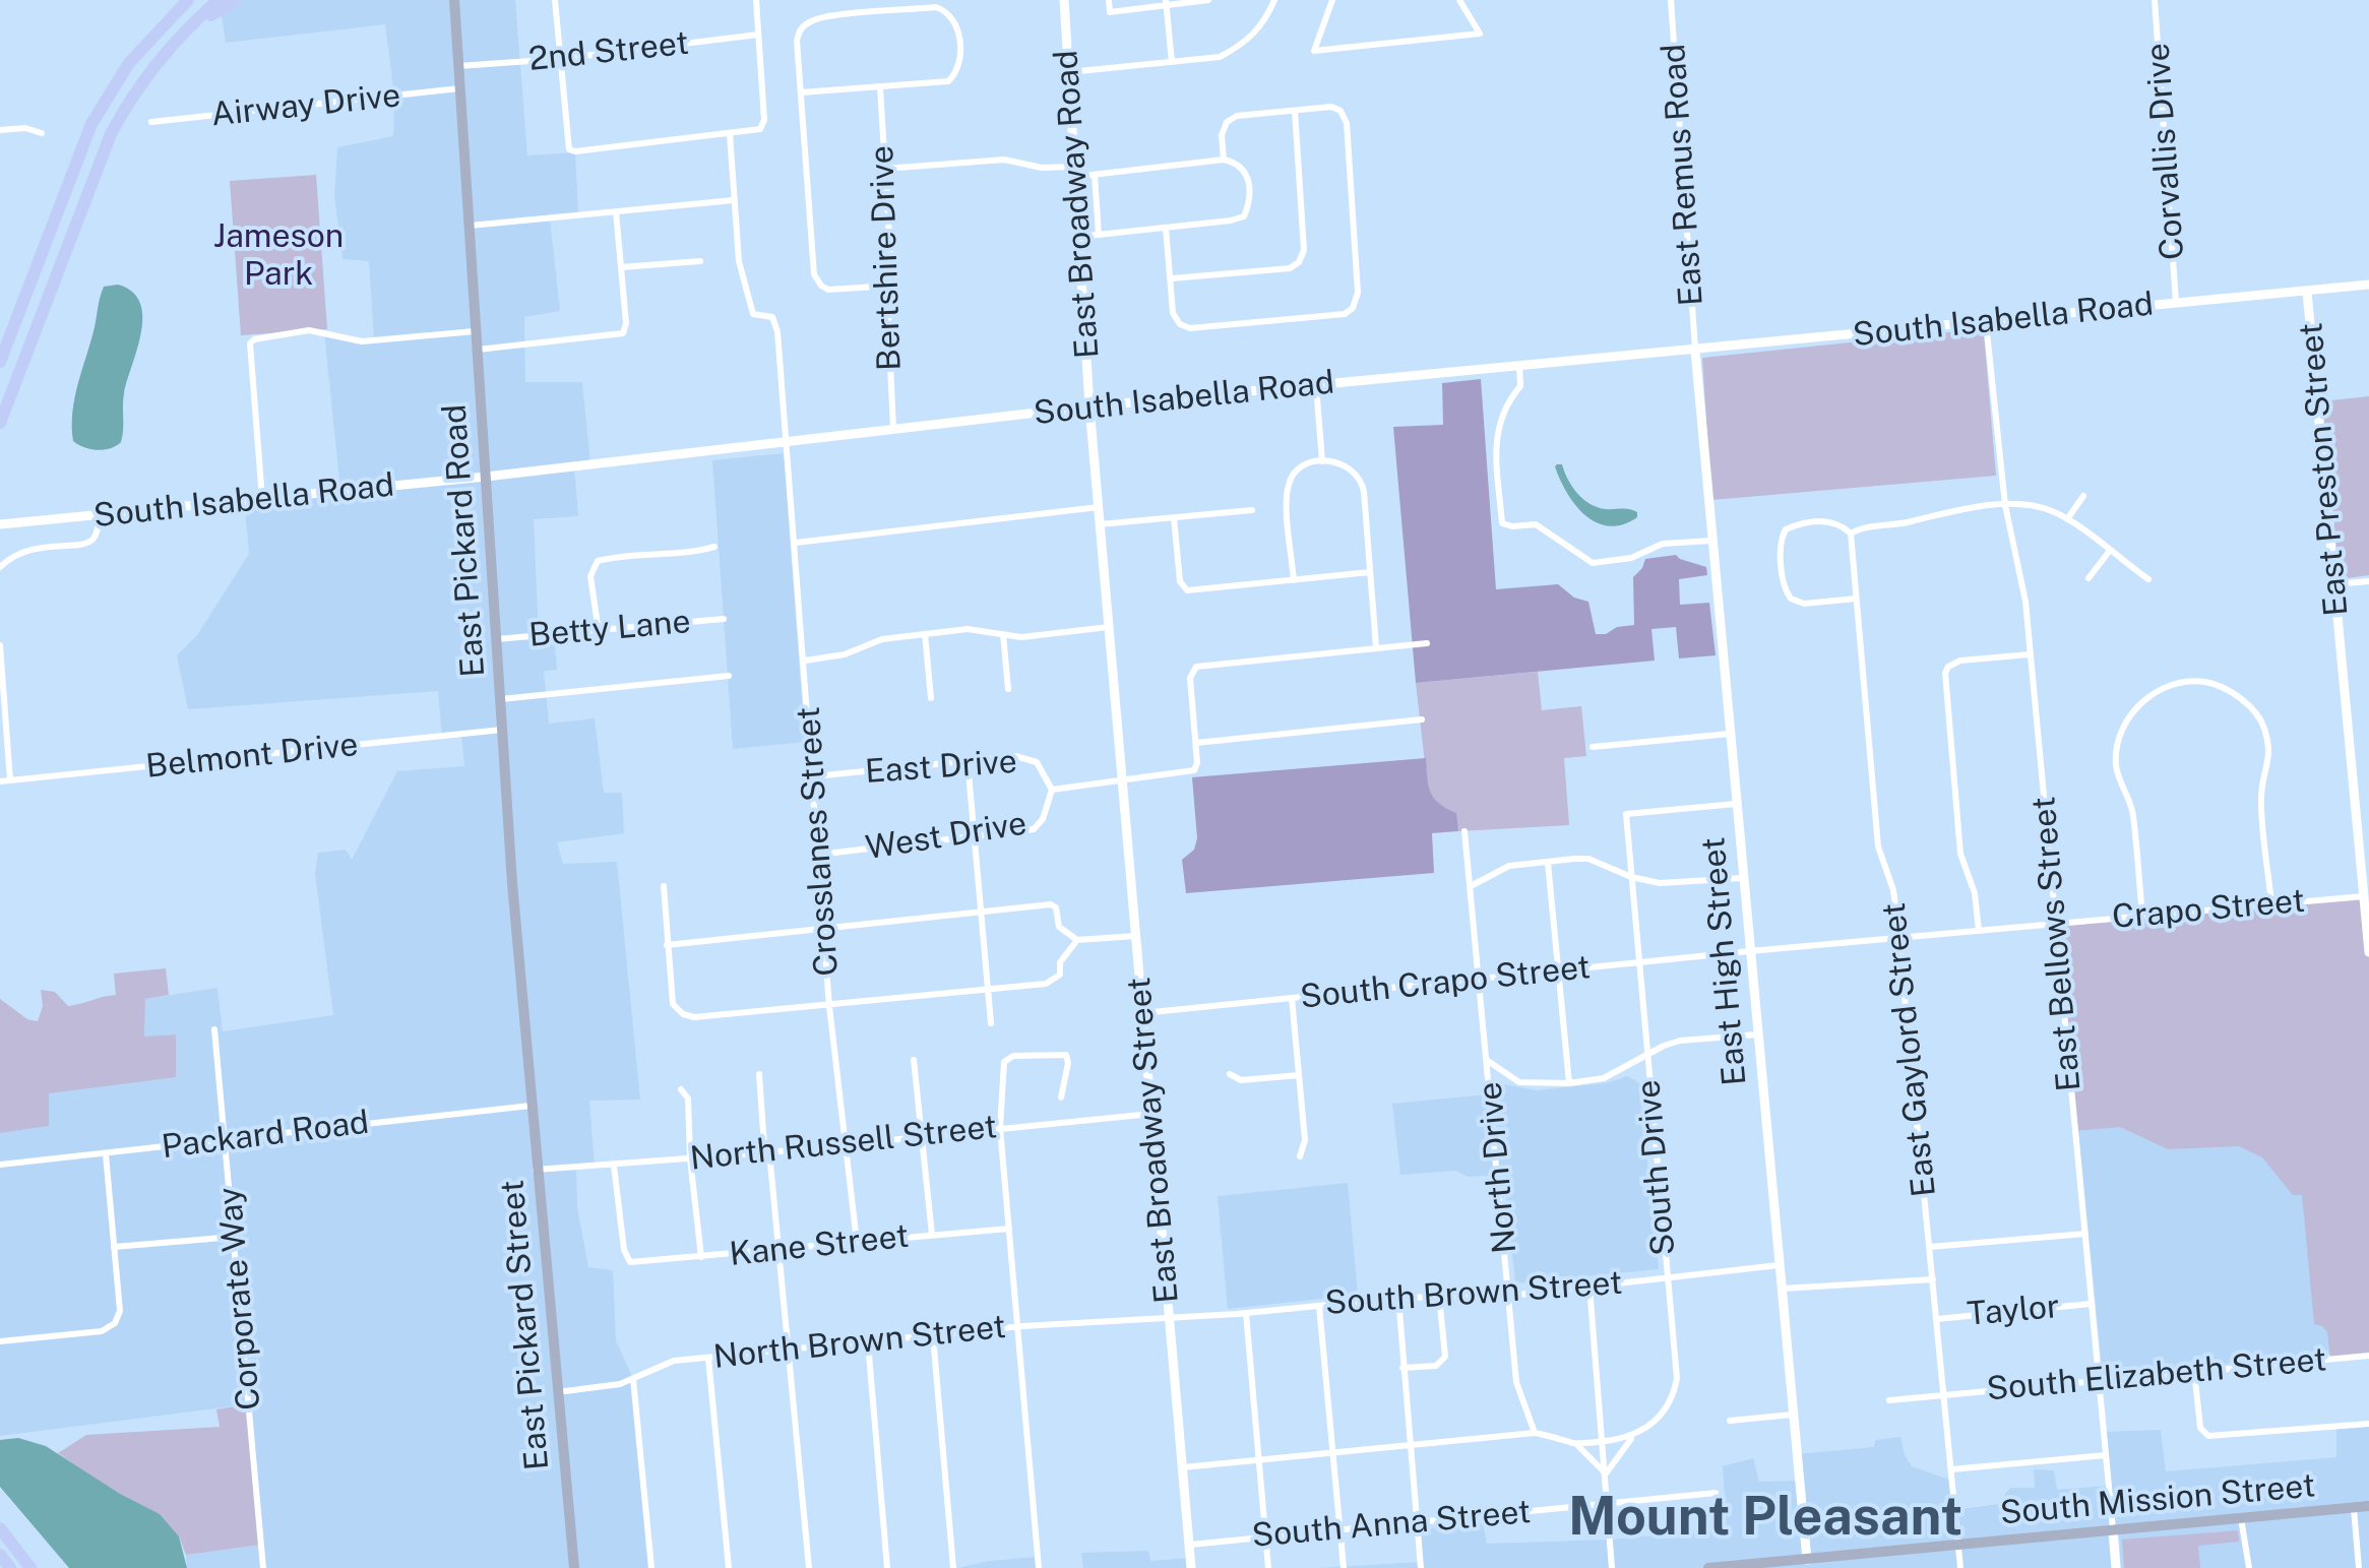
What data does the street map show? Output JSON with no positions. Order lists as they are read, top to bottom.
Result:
{
  "streets": {
    "main road": ["East Pickard Road", "East Pickard Street", "South Mission Street"],
    "street": [
      "2nd Street",
      "Airway Drive",
      "Corvallis Drive",
      "East Remus Road",
      "East Broadway Road",
      "Bertshire Drive",
      "South Isabella Road",
      "East Preston Street",
      "Betty Lane",
      "Belmont Drive",
      "East Drive",
      "West Drive",
      "Crosslanes Street",
      "Crapo Street",
      "East Bellows Street",
      "East High Street",
      "South Crapo Street",
      "East Gaylord Street",
      "Packard Road",
      "East Broadway Street",
      "North Russell Street",
      "North Drive",
      "South Drive",
      "Kane Street",
      "South Brown Street",
      "Corporate Way",
      "Taylor",
      "North Brown Street",
      "South Elizabeth Street",
      "South Anna Street"
    ]
  },
  "crossings": [
    ["2nd Street", "East Pickard Road"],
    ["Airway Drive", "East Pickard Road"],
    ["Corvallis Drive", "South Isabella Road"],
    ["East Remus Road", "South Isabella Road"],
    ["East Remus Road", "East High Street"],
    ["East Broadway Road", "South Isabella Road"],
    ["East Broadway Road", "East Broadway Street"],
    ["Bertshire Drive", "South Isabella Road"],
    ["South Isabella Road", "East Preston Street"],
    ["South Isabella Road", "East Pickard Road"],
    ["South Isabella Road", "Crosslanes Street"],
    ["South Isabella Road", "East Bellows Street"],
    ["South Isabella Road", "East High Street"],
    ["East Preston Street", "Crapo Street"],
    ["East Pickard Road", "Betty Lane"],
    ["East Pickard Road", "Belmont Drive"],
    ["East Pickard Road", "East Pickard Street"],
    ["East Drive", "West Drive"],
    ["East Drive", "Crosslanes Street"],
    ["West Drive", "Crosslanes Street"],
    ["Crosslanes Street", "North Russell Street"],
    ["Crosslanes Street", "Kane Street"],
    ["Crapo Street", "East Bellows Street"],
    ["Crapo Street", "East High Street"],
    ["Crapo Street", "South Crapo Street"],
    ["Crapo Street", "East Gaylord Street"],
    ["East Bellows Street", "Taylor"],
    ["East Bellows Street", "South Elizabeth Street"],
    ["East Bellows Street", "South Mission Street"],
    ["East High Street", "South Crapo Street"],
    ["East High Street", "South Drive"],
    ["East High Street", "South Brown Street"],
    ["East High Street", "South Mission Street"],
    ["South Crapo Street", "East Broadway Street"],
    ["South Crapo Street", "North Drive"],
    ["South Crapo Street", "South Drive"],
    ["East Gaylord Street", "Taylor"],
    ["East Gaylord Street", "South Elizabeth Street"],
    ["East Gaylord Street", "South Mission Street"],
    ["Packard Road", "Corporate Way"],
    ["Packard Road", "East Pickard Street"],
    ["East Broadway Street", "North Russell Street"],
    ["East Broadway Street", "South Brown Street"],
    ["East Broadway Street", "North Brown Street"],
    ["East Broadway Street", "South Anna Street"],
    ["North Russell Street", "Kane Street"],
    ["North Russell Street", "East Pickard Street"],
    ["North Drive", "South Brown Street"],
    ["South Drive", "South Brown Street"],
    ["South Brown Street", "North Brown Street"],
    ["East Pickard Street", "North Brown Street"]
  ],
  "districts": ["Mount Pleasant"],
  "parks": ["Jameson Park"]
}
